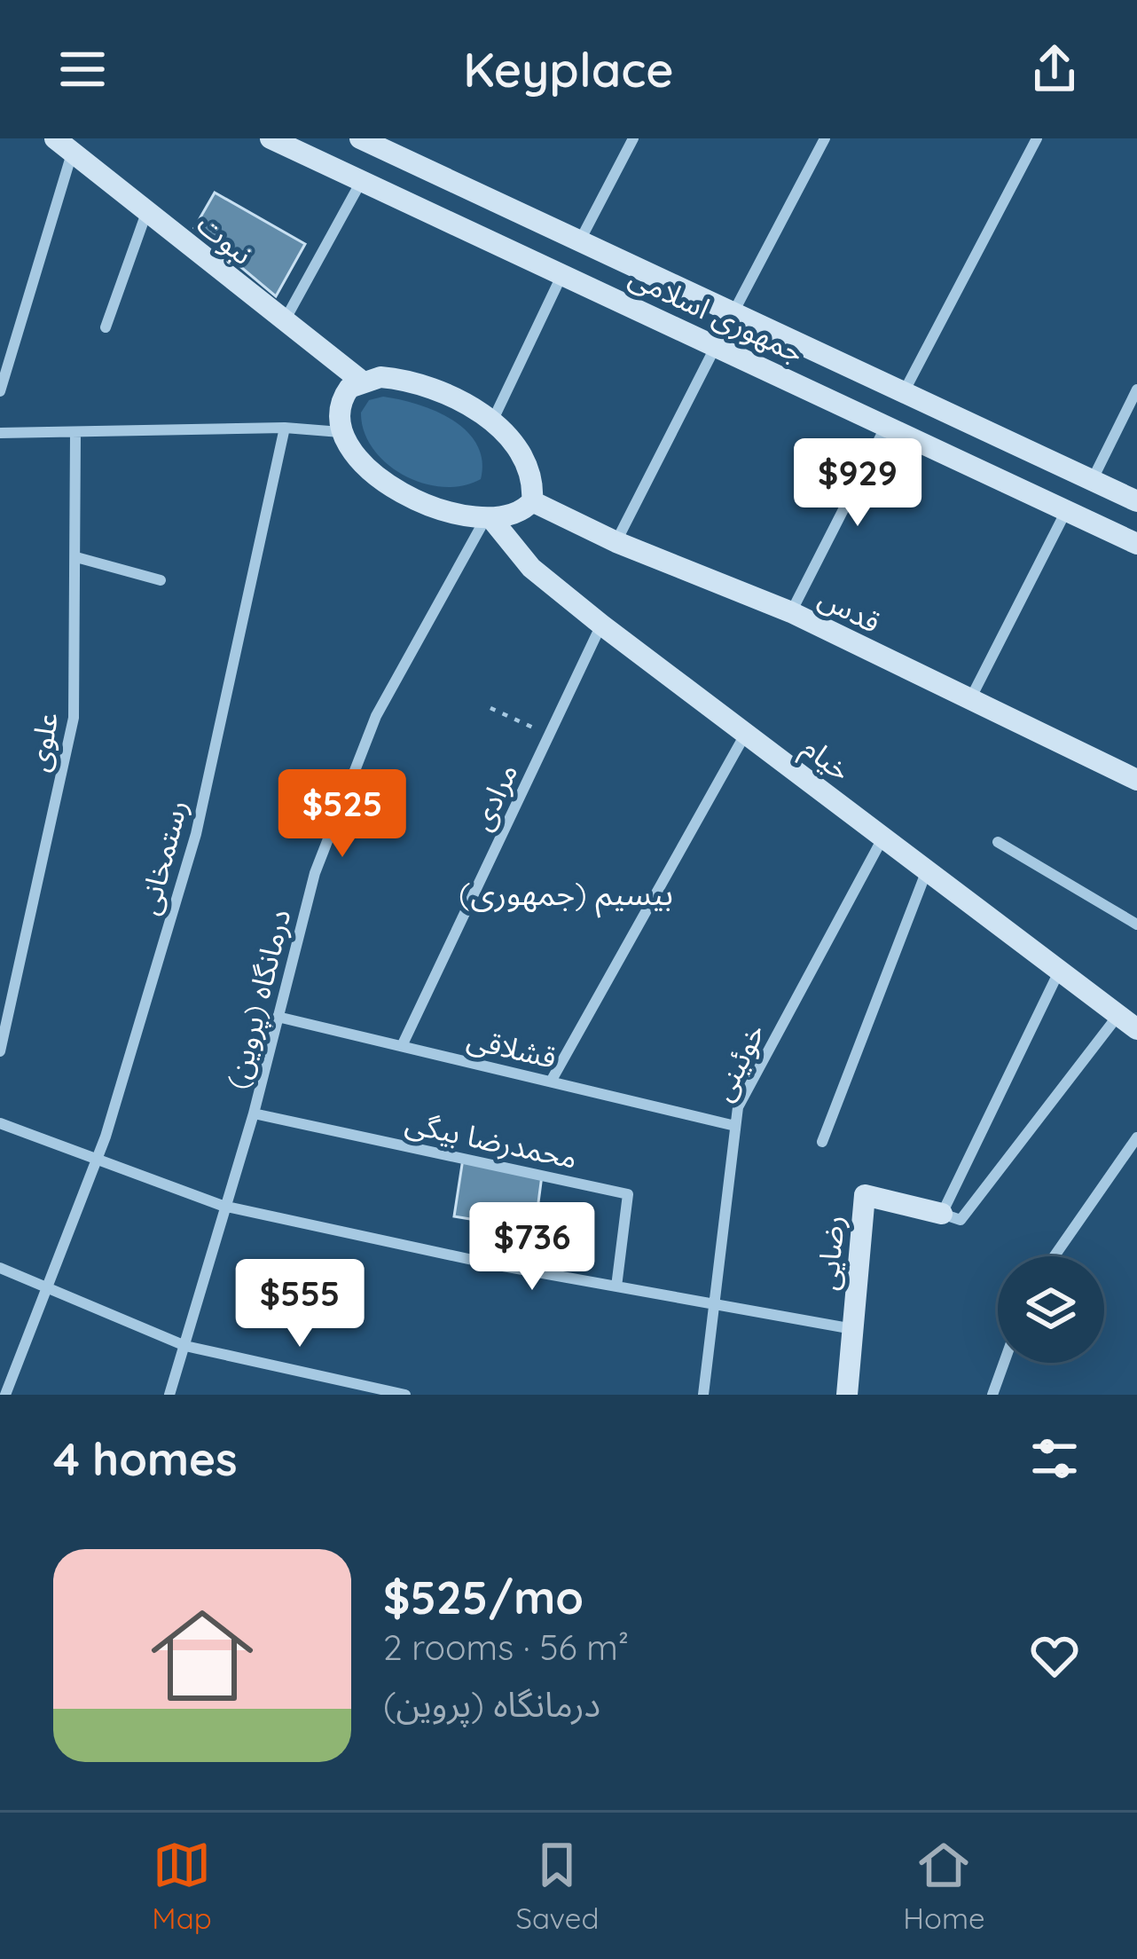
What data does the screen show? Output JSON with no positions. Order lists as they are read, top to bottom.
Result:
{
  "streets": {
    "street": [
      "نبوت",
      "جمهوری اسلامی",
      "قدس",
      "علوی",
      "خیام",
      "مرادی",
      "رستمخانی",
      "درمانگاه (پروین)",
      "قشلاقی",
      "خوئینی",
      "محمدرضا بیگی",
      "رضایی"
    ]
  },
  "crossings": [
    ["خیام", "مرادی"],
    ["خیام", "درمانگاه (پروین)"],
    ["خیام", "خوئینی"],
    ["مرادی", "قشلاقی"],
    ["درمانگاه (پروین)", "قشلاقی"],
    ["درمانگاه (پروین)", "محمدرضا بیگی"],
    ["قشلاقی", "خوئینی"]
  ],
  "districts": ["(بیسیم (جمهوری"],
  "page": {
    "header": "Keyplace",
    "price": [
      "$929",
      "$525",
      "$736",
      "$555"
    ],
    "heading": "4 homes",
    "list": [
      {
        "name": "$525/mo",
        "note": "2 rooms · 56 m² · درمانگاه (پروین)"
      }
    ],
    "tabs": ["Map", "Saved", "Home"]
  }
}
